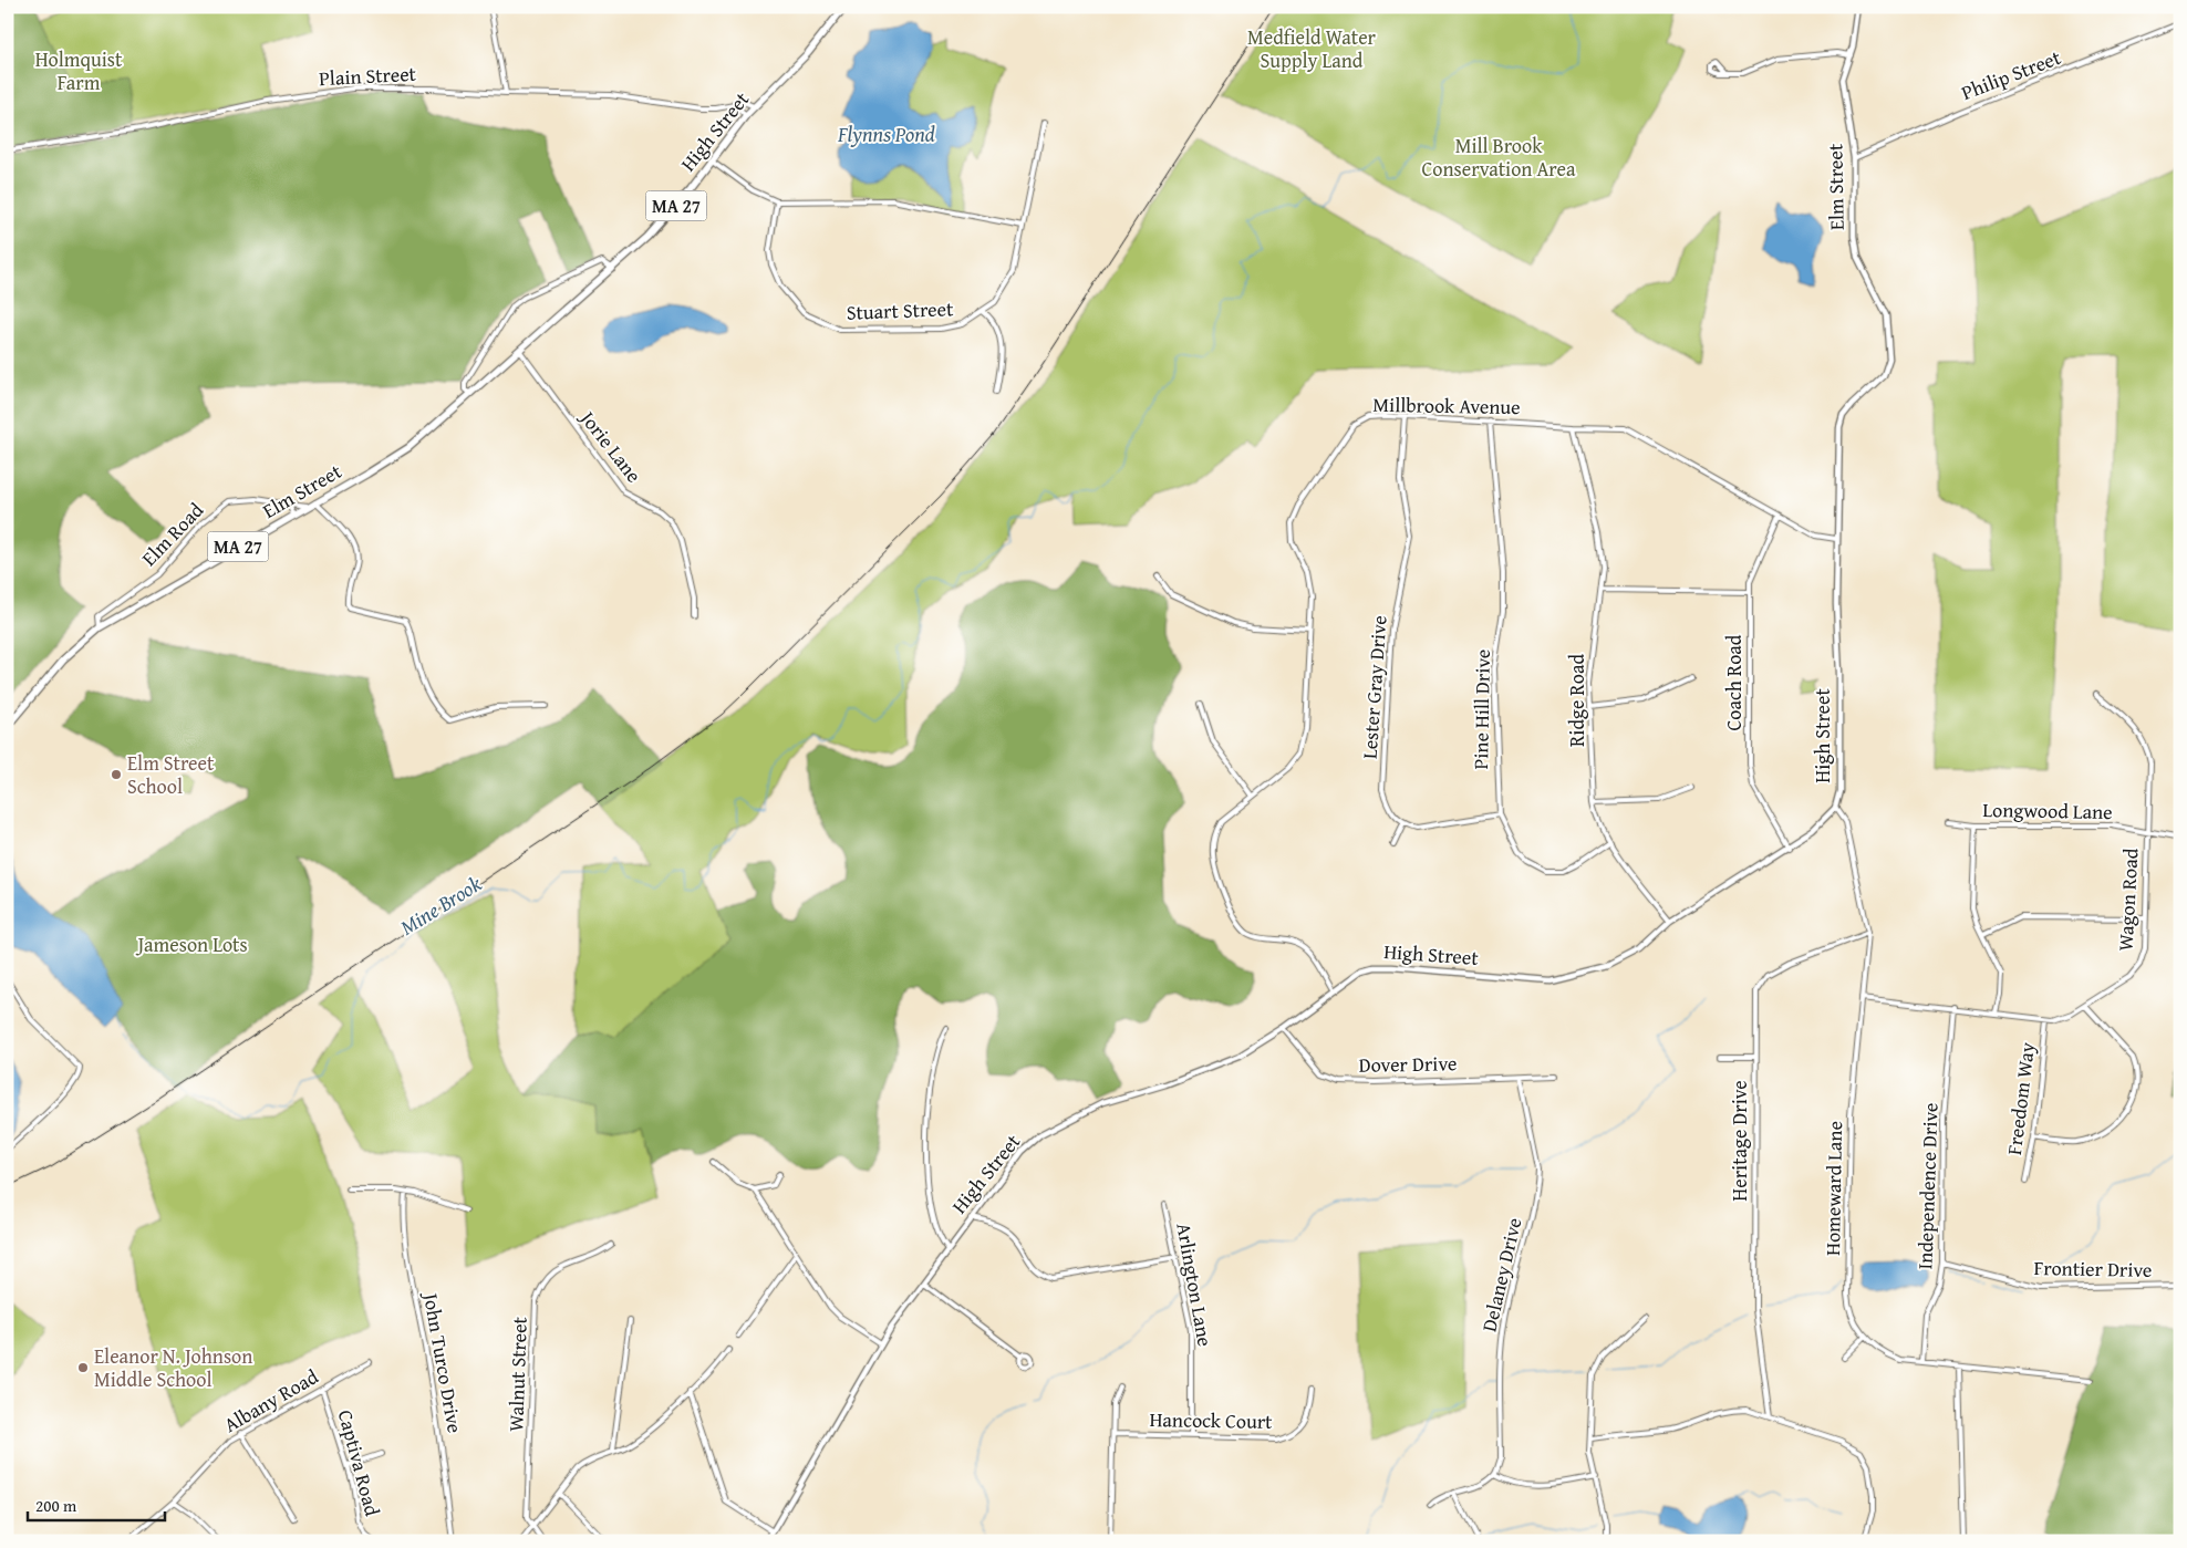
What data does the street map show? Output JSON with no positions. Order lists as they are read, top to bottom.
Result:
{
  "streets": {
    "main road": ["High Street", "Elm Street", "MA 27"],
    "street": [
      "Philip Street",
      "Plain Street",
      "Stuart Street",
      "Millbrook Avenue",
      "Jorie Lane",
      "Elm Road",
      "Coach Road",
      "Lester Gray Drive",
      "Ridge Road",
      "Pine Hill Drive",
      "Longwood Lane",
      "Wagon Road",
      "Dover Drive",
      "Freedom Way",
      "Heritage Drive",
      "Independence Drive",
      "Homeward Lane",
      "Frontier Drive",
      "Delaney Drive",
      "Arlington Lane",
      "John Turco Drive",
      "Walnut Street",
      "Albany Road",
      "Hancock Court",
      "Captiva Road"
    ]
  },
  "crossings": [
    ["Philip Street", "Elm Street"],
    ["Plain Street", "High Street"],
    ["High Street", "Elm Street"],
    ["High Street", "Millbrook Avenue"],
    ["High Street", "Jorie Lane"],
    ["High Street", "Coach Road"],
    ["High Street", "Ridge Road"],
    ["High Street", "Dover Drive"],
    ["High Street", "Homeward Lane"],
    ["Elm Street", "Elm Road"],
    ["Millbrook Avenue", "Coach Road"],
    ["Millbrook Avenue", "Lester Gray Drive"],
    ["Millbrook Avenue", "Ridge Road"],
    ["Millbrook Avenue", "Pine Hill Drive"],
    ["Ridge Road", "Pine Hill Drive"],
    ["Longwood Lane", "Wagon Road"],
    ["Wagon Road", "Freedom Way"],
    ["Wagon Road", "Independence Drive"],
    ["Wagon Road", "Homeward Lane"],
    ["Dover Drive", "Delaney Drive"],
    ["Heritage Drive", "Homeward Lane"],
    ["Independence Drive", "Homeward Lane"],
    ["Independence Drive", "Frontier Drive"],
    ["Arlington Lane", "Hancock Court"],
    ["Albany Road", "Captiva Road"]
  ],
  "water": ["Flynns Pond", "Mine Brook"],
  "parks": [
    "Medfield Water Supply Land",
    "Holmquist Farm",
    "Mill Brook Conservation Area",
    "Jameson Lots"
  ],
  "places": ["Elm Street School", "Eleanor N. Johnson Middle School"],
  "scale_bar": "200 m"
}
